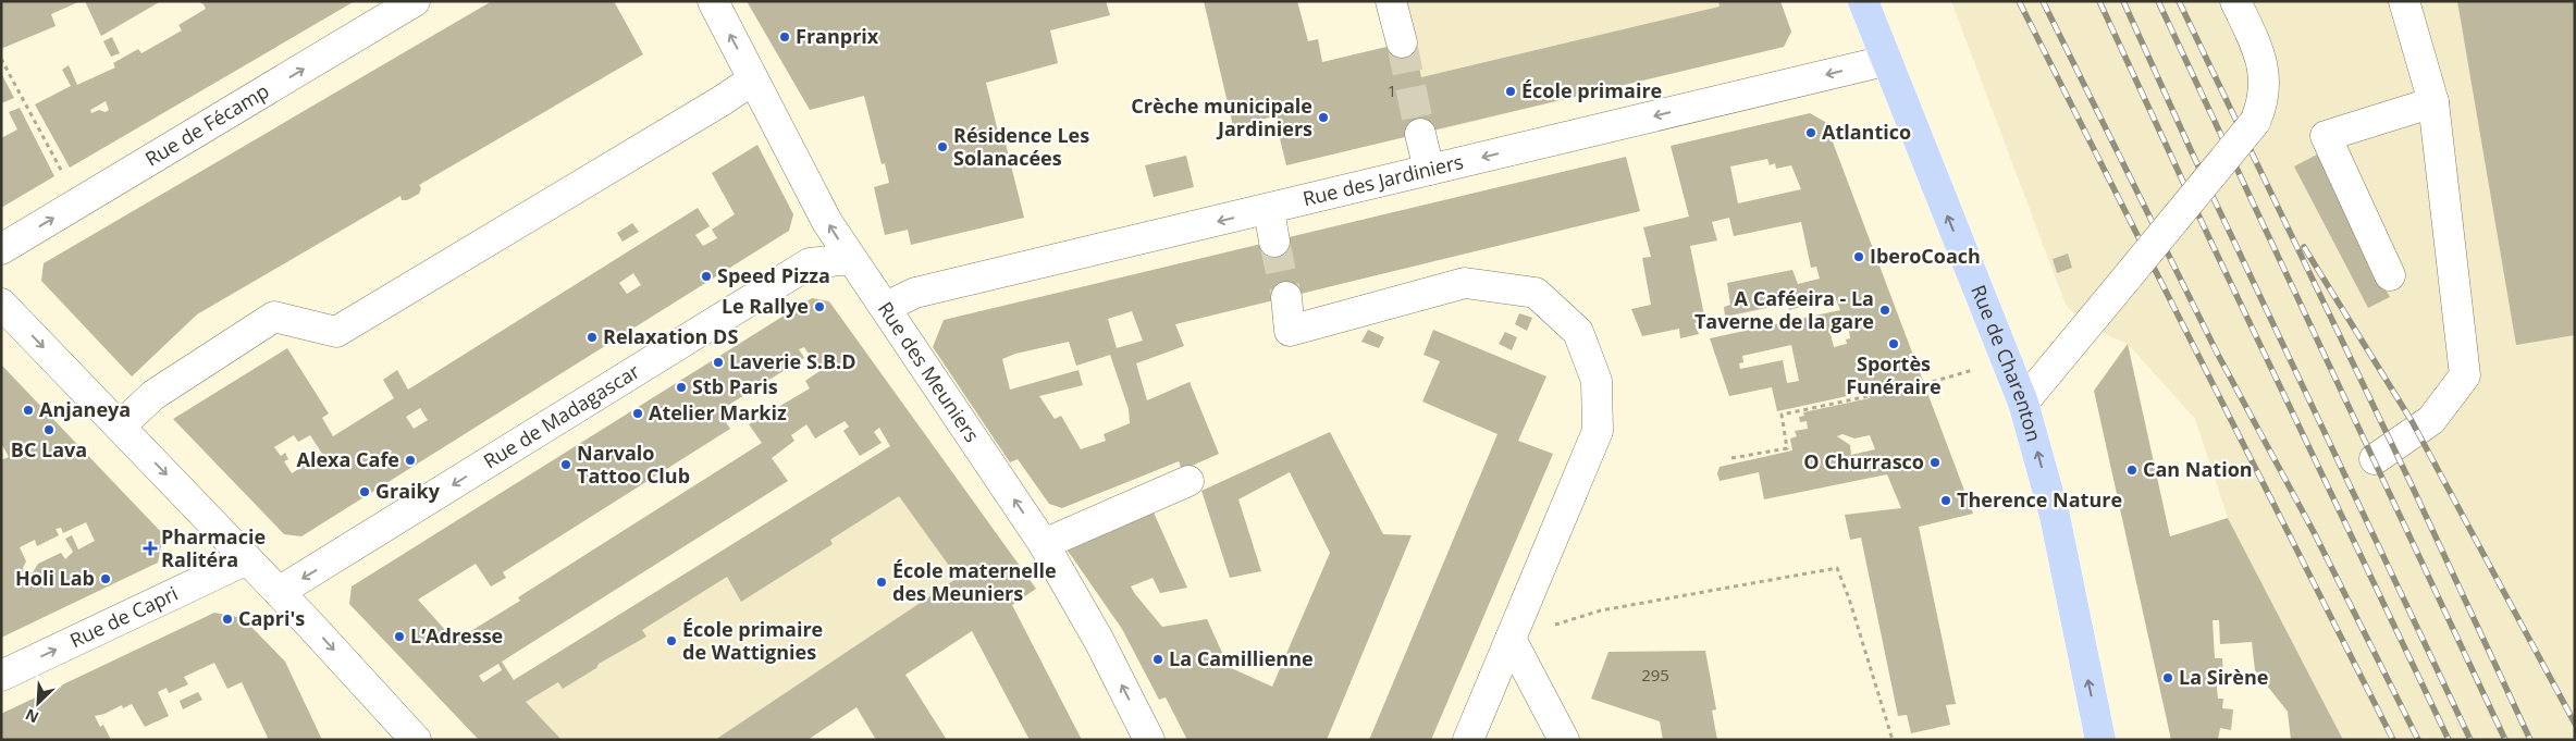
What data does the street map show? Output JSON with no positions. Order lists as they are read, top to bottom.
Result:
{
  "streets": {
    "main road": ["Rue de Charenton"],
    "street": [
      "Rue de Fécamp",
      "Rue des Jardiniers",
      "Rue des Meuniers",
      "Rue de Madagascar",
      "Rue de Capri"
    ]
  },
  "crossings": [
    ["Rue des Jardiniers", "Rue de Charenton"],
    ["Rue des Jardiniers", "Rue des Meuniers"],
    ["Rue des Meuniers", "Rue de Madagascar"]
  ],
  "one_way": [
    "Rue des Jardiniers",
    "Rue de Charenton",
    "Rue des Meuniers",
    "Rue de Capri"
  ],
  "places": {
    "other": [
      "Franprix",
      "École primaire",
      "Crèche municipale Jardiniers",
      "Atlantico",
      "Résidence Les Solanacées",
      "IberoCoach",
      "Speed Pizza",
      "Le Rallye",
      "A Caféeira - La Taverne de la gare",
      "Relaxation DS",
      "Sportès Funéraire",
      "Laverie S.B.D",
      "Stb Paris",
      "Anjaneya",
      "Atelier Markiz",
      "BC Lava",
      "Alexa Cafe",
      "O Churrasco",
      "Narvalo Tattoo Club",
      "Can Nation",
      "Graiky",
      "Therence Nature",
      "Holi Lab",
      "École maternelle des Meuniers",
      "Capri's",
      "L’Adresse",
      "École primaire de Wattignies",
      "La Camillienne",
      "La Sirène"
    ],
    "health": ["Pharmacie Ralitéra"]
  },
  "house_numbers": ["1", "295"],
  "north": "bottom left"
}
